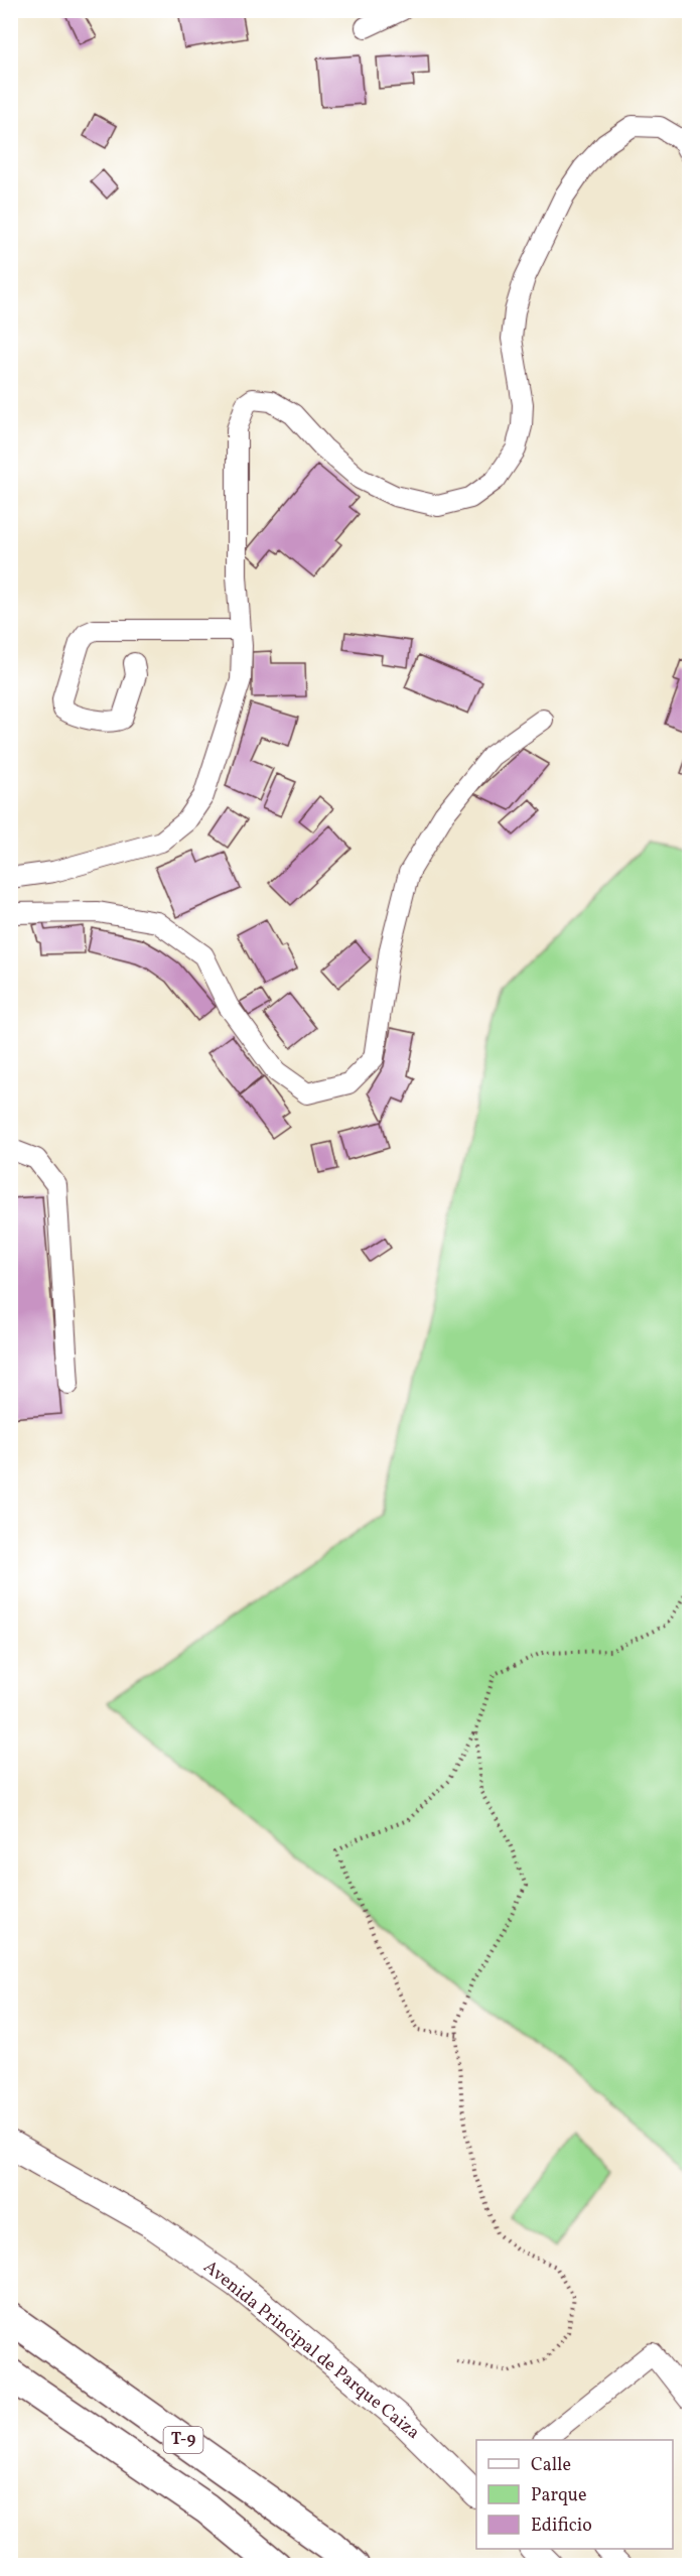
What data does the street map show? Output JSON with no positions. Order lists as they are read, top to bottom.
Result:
{
  "streets": {
    "highway": ["T-9"],
    "main road": ["Avenida Principal de Parque Caiza"]
  },
  "legend": ["Calle", "Parque", "Edificio"]
}
